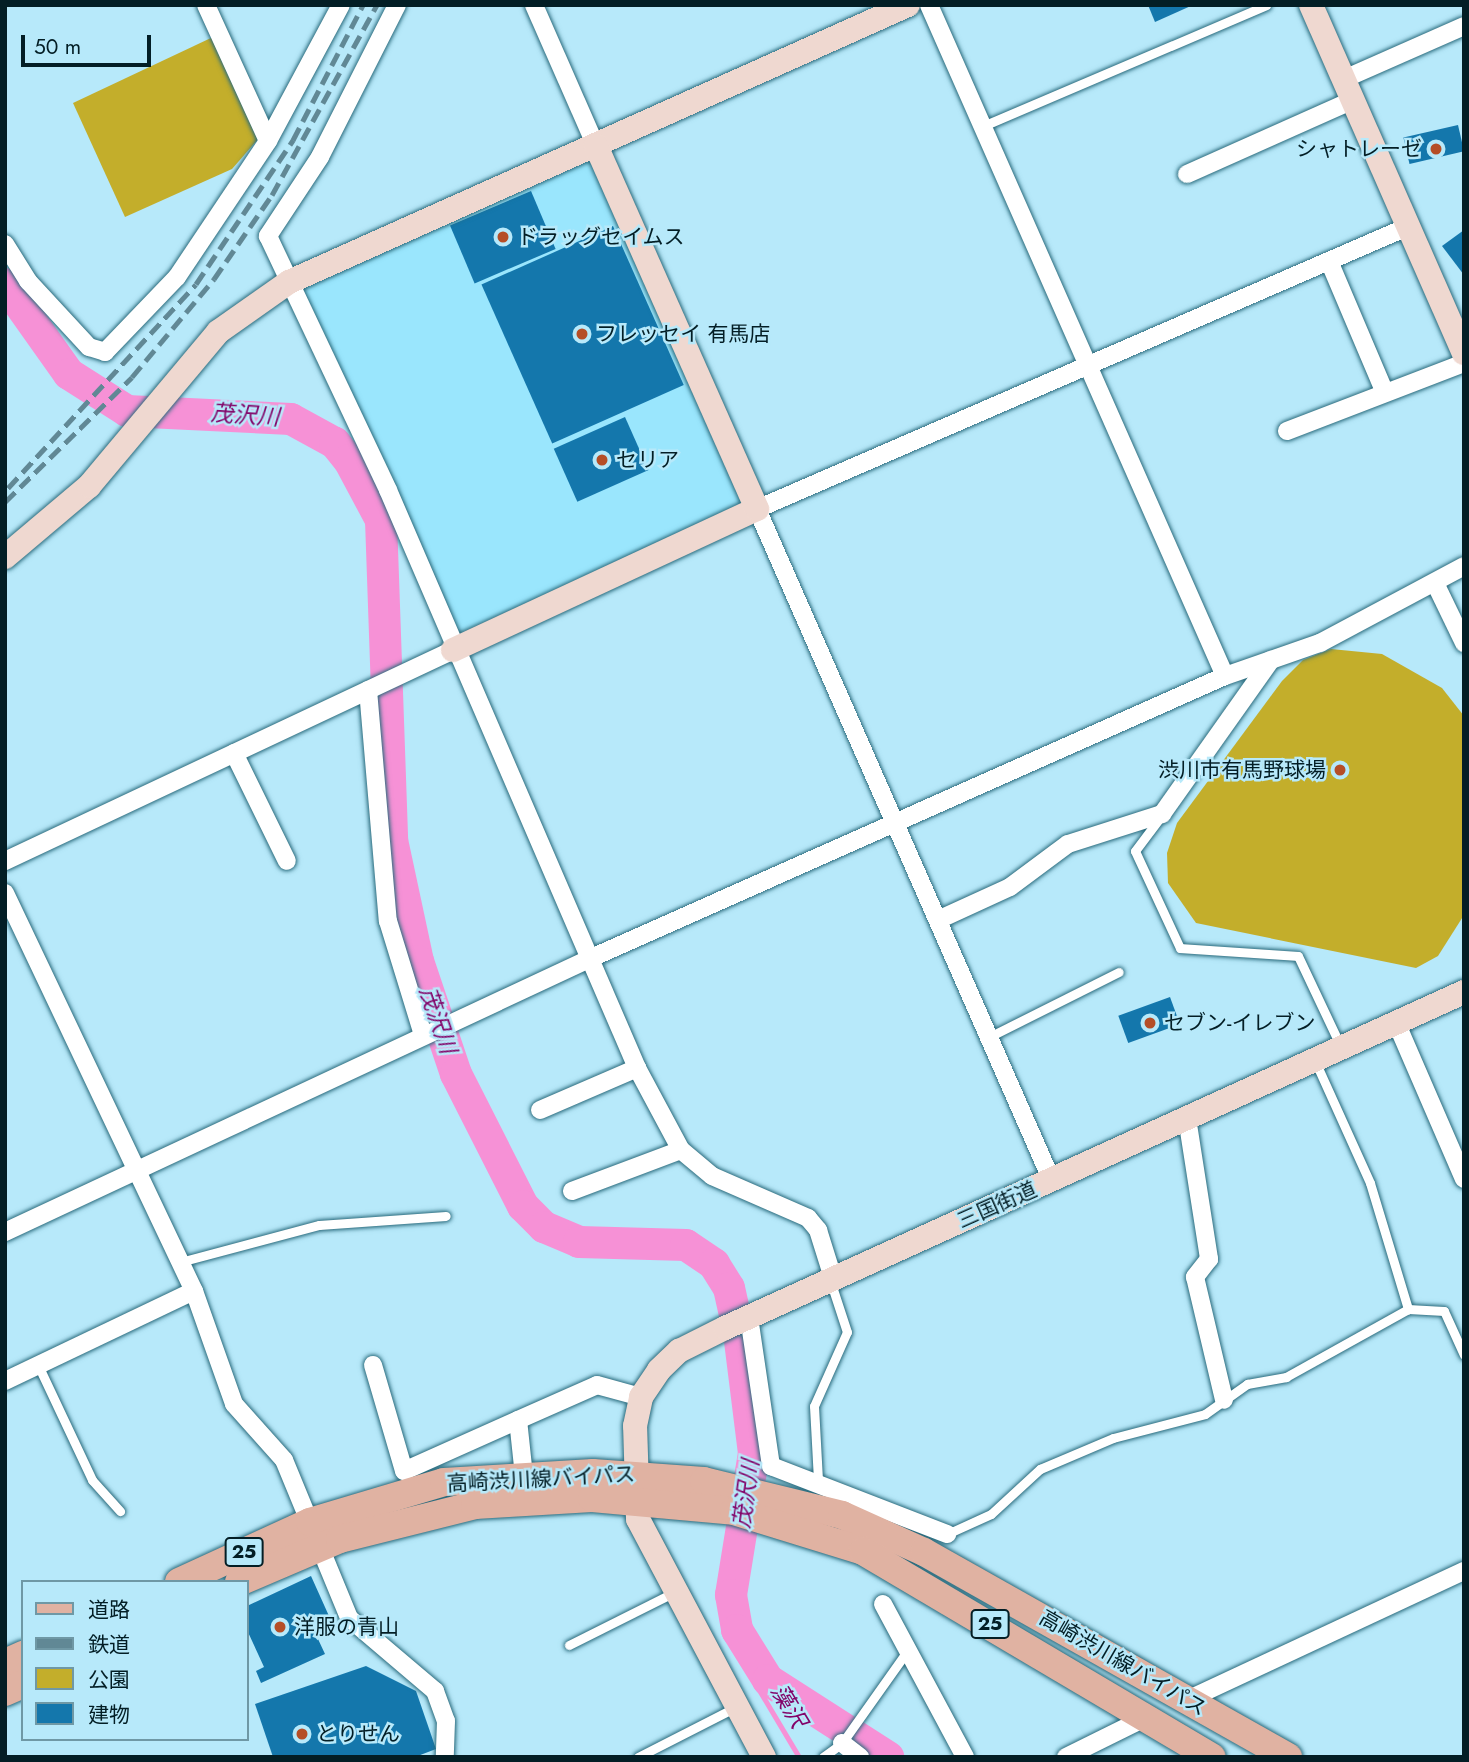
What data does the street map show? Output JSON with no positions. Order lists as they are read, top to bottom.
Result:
{
  "streets": {
    "main road": ["高崎渋川線バイパス", "25"],
    "street": ["三国街道"]
  },
  "crossings": [
    ["高崎渋川線バイパス", "25"]
  ],
  "water": ["茂沢川", "藻沢"],
  "places": [
    "シャトレーゼ",
    "ドラッグセイムス",
    "フレッセイ 有馬店",
    "セリア",
    "渋川市有馬野球場",
    "セブン-イレブン",
    "洋服の青山",
    "とりせん"
  ],
  "legend": [
    "道路",
    "鉄道",
    "公園",
    "建物"
  ],
  "scale_bar": "50 m"
}
